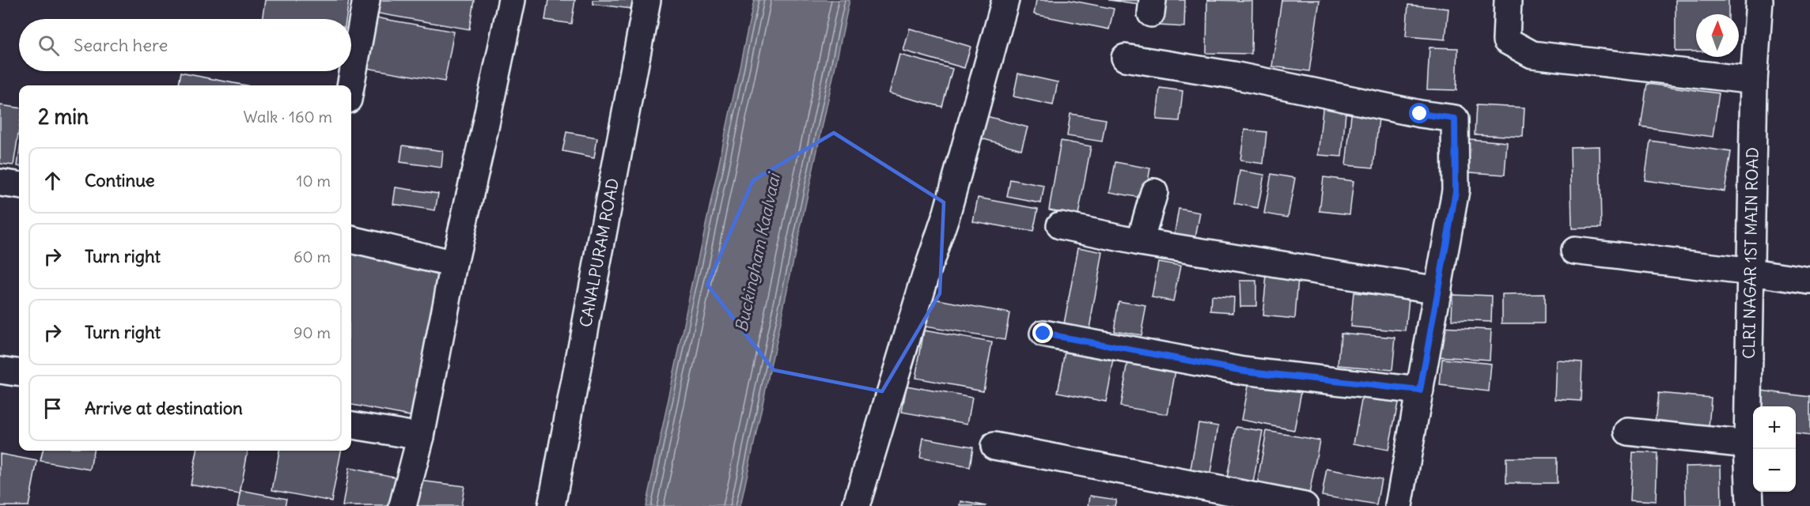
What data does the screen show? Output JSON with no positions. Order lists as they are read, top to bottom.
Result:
{
  "streets": {
    "street": ["CANALPURAM ROAD", "CLRI NAGAR 1ST MAIN ROAD"]
  },
  "water": ["Buckingham Kaalvaai"],
  "north": "top",
  "page": {
    "search": "Search here",
    "heading": ["2 min", "Walk · 160 m"],
    "list": [
      ["Continue", "10 m"],
      ["Turn right", "60 m"],
      ["Turn right", "90 m"],
      "Arrive at destination"
    ],
    "map_buttons": ["+", "−"]
  }
}
